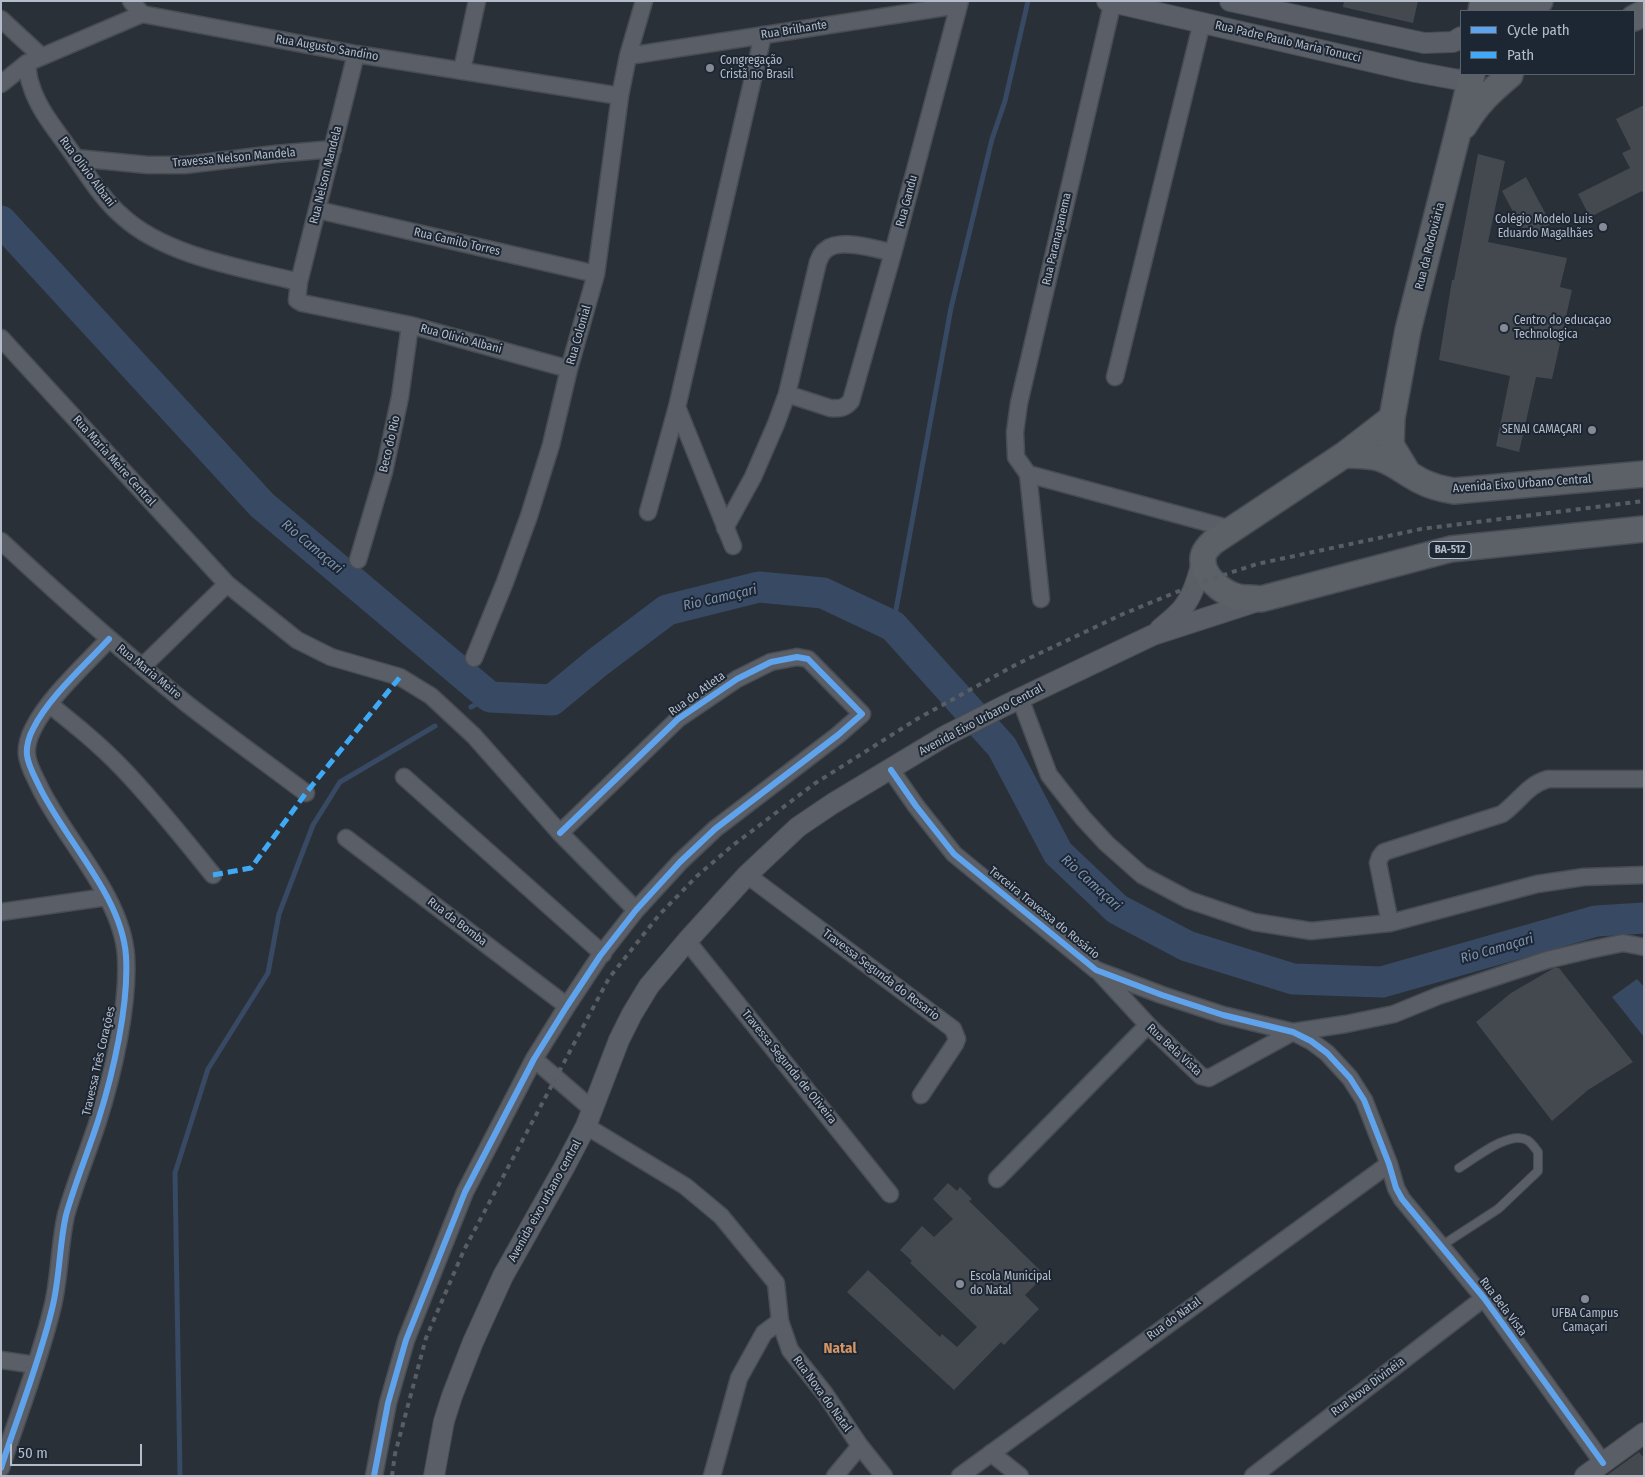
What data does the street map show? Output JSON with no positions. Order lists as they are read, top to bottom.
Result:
{
  "streets": {
    "main road": ["Rua da Rodoviária", "Avenida Eixo Urbano Central", "BA-512"],
    "street": [
      "Rua Brilhante",
      "Rua Padre Paulo Maria Tonucci",
      "Rua Augusto Sandino",
      "Travessa Nelson Mandela",
      "Rua Olivio Albani",
      "Rua Nelson Mandela",
      "Rua Gandu",
      "Rua Paranapanema",
      "Rua Camilo Torres",
      "Rua Colonial",
      "Beco do Rio",
      "Rua Maria Meire Central",
      "Rua Maria Meire",
      "Rua do Atleta",
      "Terceira Travessa do Rosário",
      "Rua da Bomba",
      "Travessa Segunda do Rosario",
      "Rua Bela Vista",
      "Travessa Três Corações",
      "Travessa Segunda de Oliveira",
      "Avenida eixo urbano central",
      "Rua do Natal",
      "Rua Nova Divinéia",
      "Rua Nova do Natal"
    ]
  },
  "crossings": [
    ["Rua Brilhante", "Rua Gandu"],
    ["Rua Brilhante", "Rua Colonial"],
    ["Rua Padre Paulo Maria Tonucci", "Rua Paranapanema"],
    ["Rua Padre Paulo Maria Tonucci", "Rua da Rodoviária"],
    ["Rua Augusto Sandino", "Rua Nelson Mandela"],
    ["Rua Augusto Sandino", "Rua Colonial"],
    ["Travessa Nelson Mandela", "Rua Olivio Albani"],
    ["Travessa Nelson Mandela", "Rua Nelson Mandela"],
    ["Rua Olivio Albani", "Rua Nelson Mandela"],
    ["Rua Olivio Albani", "Rua Colonial"],
    ["Rua Olivio Albani", "Beco do Rio"],
    ["Rua Nelson Mandela", "Rua Camilo Torres"],
    ["Rua Camilo Torres", "Rua Colonial"],
    ["Rua da Rodoviária", "Avenida Eixo Urbano Central"],
    ["Rua Maria Meire Central", "Rua do Atleta"],
    ["Avenida Eixo Urbano Central", "Terceira Travessa do Rosário"],
    ["Avenida Eixo Urbano Central", "Travessa Segunda do Rosario"],
    ["Avenida Eixo Urbano Central", "Travessa Segunda de Oliveira"],
    ["Avenida Eixo Urbano Central", "Avenida eixo urbano central"],
    ["Rua Maria Meire", "Travessa Três Corações"],
    ["Terceira Travessa do Rosário", "Rua Bela Vista"],
    ["Terceira Travessa do Rosário", "Rua do Natal"],
    ["Rua Bela Vista", "Rua do Natal"],
    ["Rua Bela Vista", "Rua Nova Divinéia"],
    ["Travessa Segunda de Oliveira", "Avenida eixo urbano central"],
    ["Avenida eixo urbano central", "Rua Nova do Natal"]
  ],
  "districts": ["Natal"],
  "water": ["Rio Camaçari"],
  "places": [
    "Congregação Cristã no Brasil",
    "Colégio Modelo Luis Eduardo Magalhães",
    "Centro do educaçao Technologica",
    "SENAI CAMAÇARI",
    "Escola Municipal do Natal",
    "UFBA Campus Camaçari"
  ],
  "legend": ["Cycle path", "Path"],
  "scale_bar": "50 m"
}
